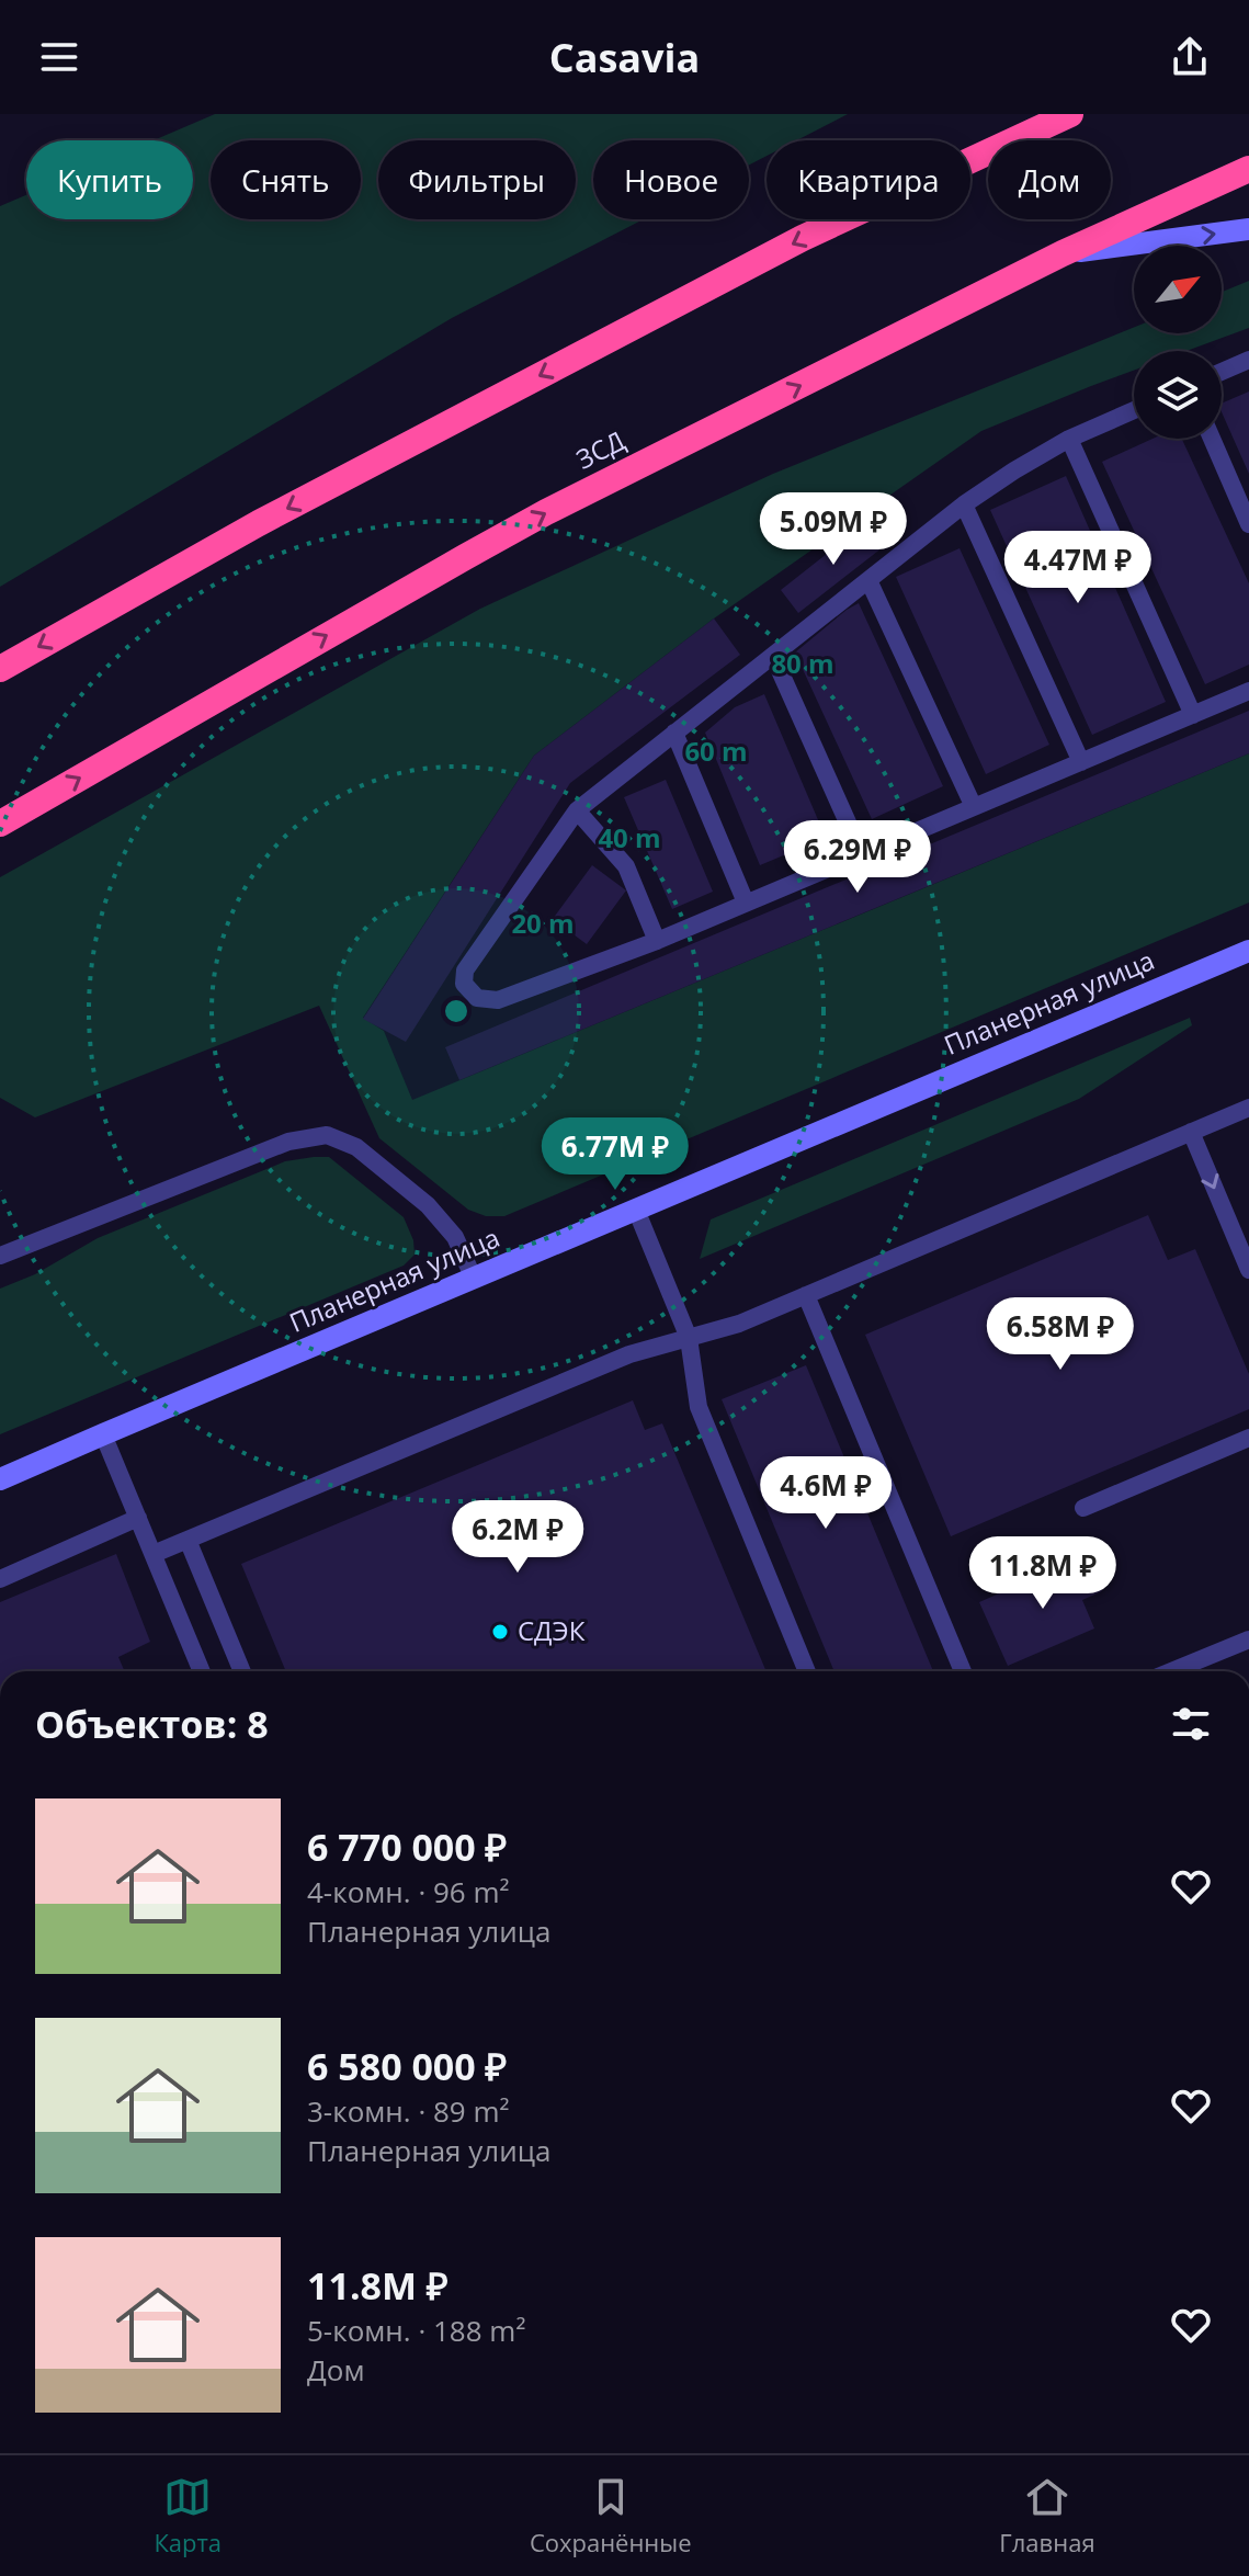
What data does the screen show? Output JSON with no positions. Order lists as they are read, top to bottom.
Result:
{
  "streets": {
    "highway": ["ЗСД"],
    "main road": ["Планерная улица"]
  },
  "places": ["СДЭК"],
  "north": "top right",
  "page": {
    "header": "Casavia",
    "chip": [
      "Купить",
      "Снять",
      "Фильтры",
      "Новое",
      "Квартира",
      "Дом"
    ],
    "price": [
      "5.09M ₽",
      "4.47M ₽",
      "6.29M ₽",
      "6.77M ₽",
      "6.58M ₽",
      "4.6M ₽",
      "6.2M ₽",
      "11.8M ₽"
    ],
    "heading": "Объектов: 8",
    "list": [
      {
        "name": "6 770 000 ₽",
        "note": "4-комн. · 96 m² · Планерная улица"
      },
      {
        "name": "6 580 000 ₽",
        "note": "3-комн. · 89 m² · Планерная улица"
      },
      {
        "name": "11.8M ₽",
        "note": "5-комн. · 188 m² · Дом"
      }
    ],
    "tabs": ["Карта", "Сохранённые", "Главная"]
  },
  "rings": [
    "80 m",
    "60 m",
    "40 m",
    "20 m"
  ]
}
